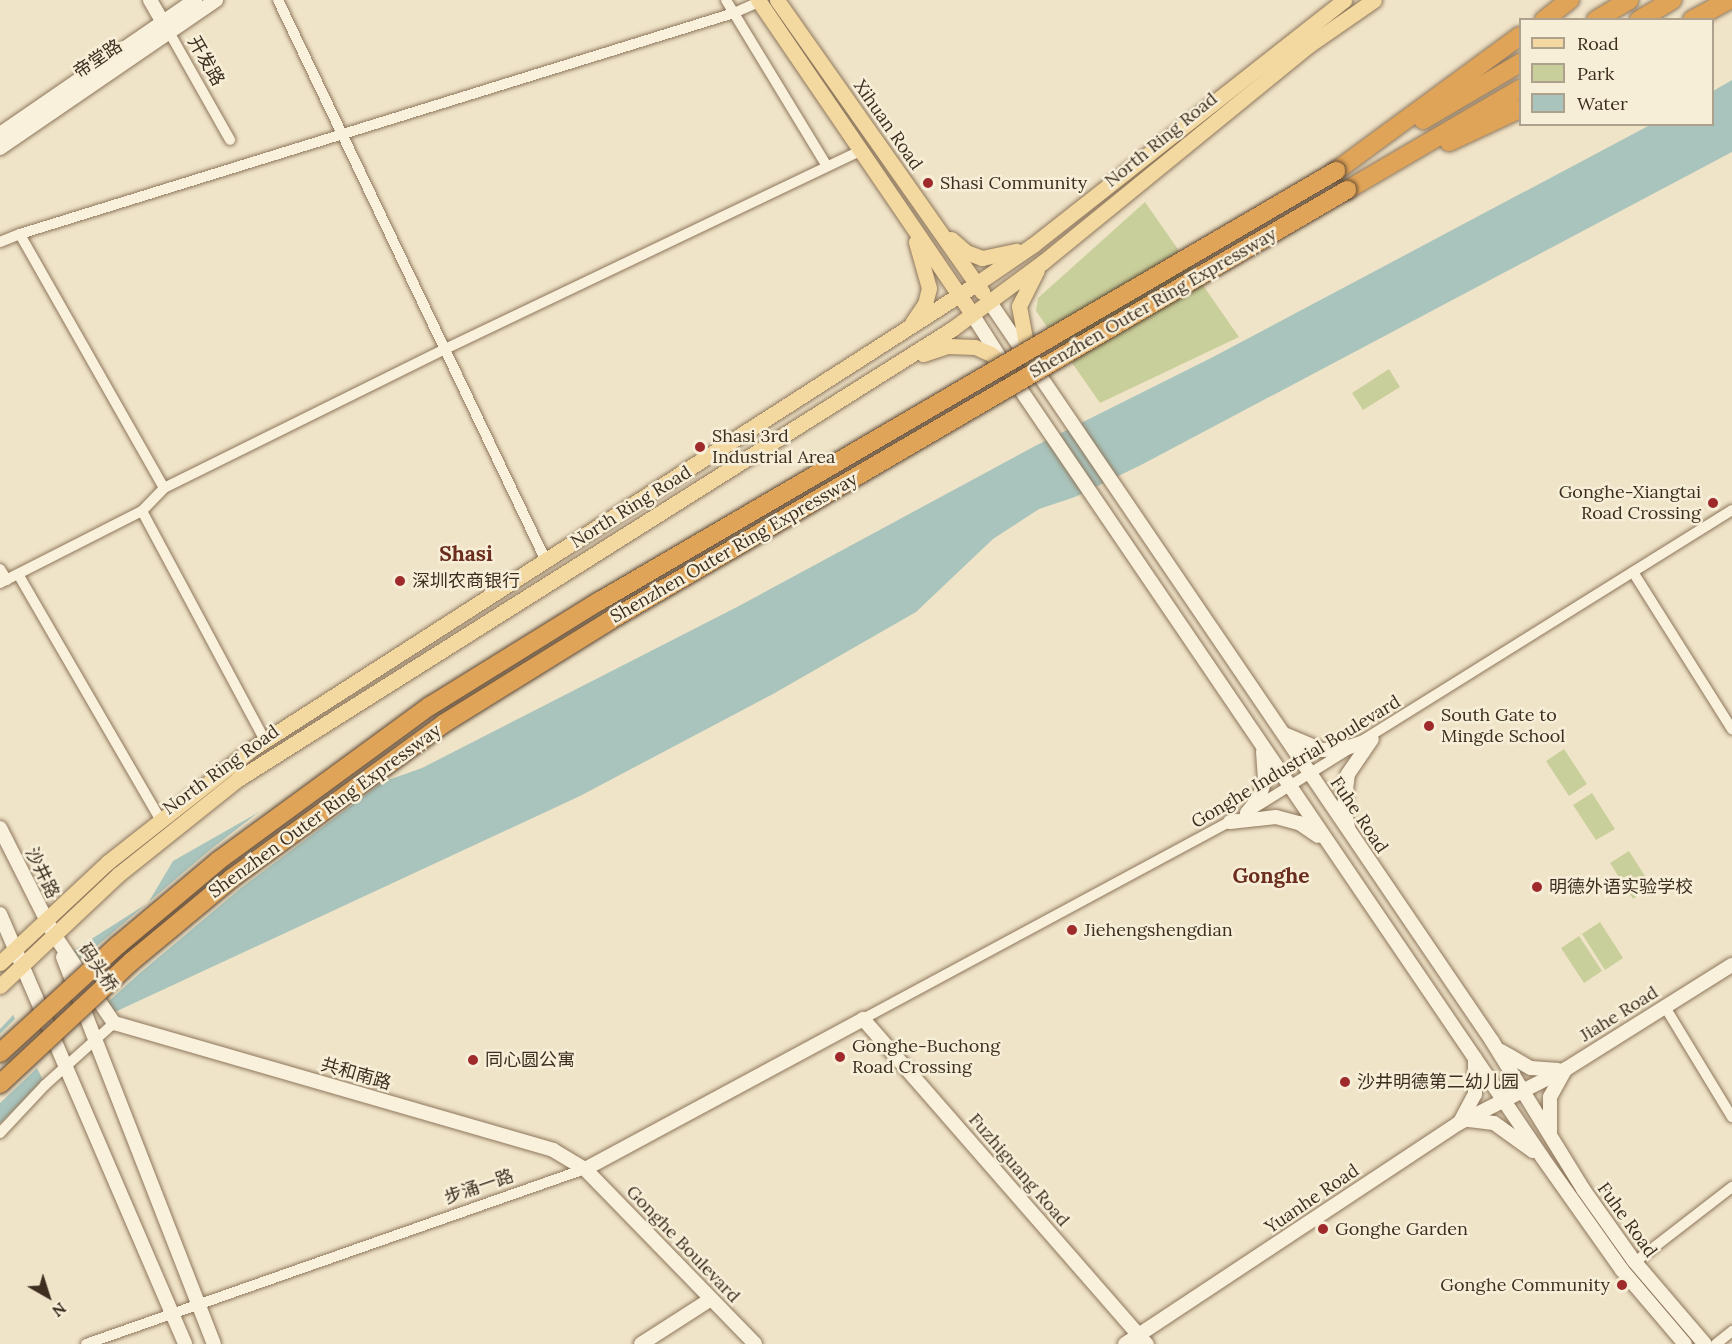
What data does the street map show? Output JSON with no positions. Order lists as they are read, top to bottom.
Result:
{
  "streets": {
    "highway": ["Shenzhen Outer Ring Expressway"],
    "main road": ["Xihuan Road", "North Ring Road"],
    "street": [
      "帝堂路",
      "开发路",
      "Gonghe Industrial Boulevard",
      "Fuhe Road",
      "沙井路",
      "码头桥",
      "Jiahe Road",
      "共和南路",
      "Fuzhiguang Road",
      "步涌一路",
      "Yuanhe Road",
      "Gonghe Boulevard"
    ]
  },
  "crossings": [
    ["帝堂路", "开发路"],
    ["Xihuan Road", "North Ring Road"],
    ["Xihuan Road", "Fuhe Road"],
    ["North Ring Road", "Fuhe Road"],
    ["North Ring Road", "沙井路"],
    ["North Ring Road", "码头桥"],
    ["Gonghe Industrial Boulevard", "Fuhe Road"],
    ["Gonghe Industrial Boulevard", "Fuzhiguang Road"],
    ["Gonghe Industrial Boulevard", "步涌一路"],
    ["Fuhe Road", "Jiahe Road"],
    ["Fuhe Road", "Yuanhe Road"],
    ["沙井路", "码头桥"],
    ["码头桥", "共和南路"],
    ["Jiahe Road", "Yuanhe Road"],
    ["共和南路", "步涌一路"],
    ["共和南路", "Gonghe Boulevard"],
    ["Fuzhiguang Road", "步涌一路"],
    ["Fuzhiguang Road", "Yuanhe Road"],
    ["步涌一路", "Gonghe Boulevard"]
  ],
  "districts": ["Shasi", "Gonghe"],
  "places": [
    "Shasi Community",
    "Shasi 3rd Industrial Area",
    "Gonghe-Xiangtai Road Crossing",
    "深圳农商银行",
    "South Gate to Mingde School",
    "明德外语实验学校",
    "Jiehengshengdian",
    "Gonghe-Buchong Road Crossing",
    "同心圆公寓",
    "沙井明德第二幼儿园",
    "Gonghe Garden",
    "Gonghe Community"
  ],
  "legend": ["Road", "Park", "Water"],
  "north": "bottom right"
}
